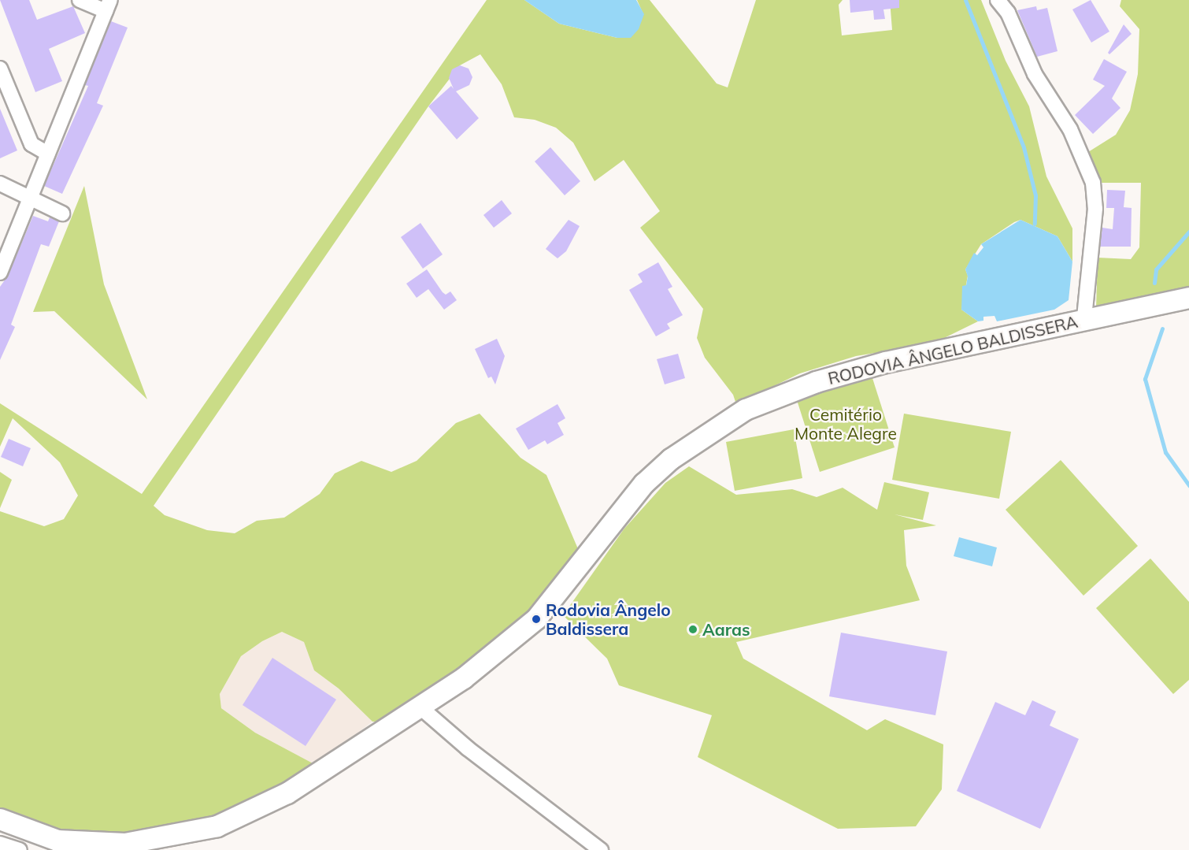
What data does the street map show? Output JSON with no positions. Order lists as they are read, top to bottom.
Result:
{
  "streets": {
    "street": ["RODOVIA ÂNGELO BALDISSERA"]
  },
  "parks": ["Cemitério Monte Alegre"],
  "places": ["Rodovia Ângelo Baldissera", "Aaras"]
}
